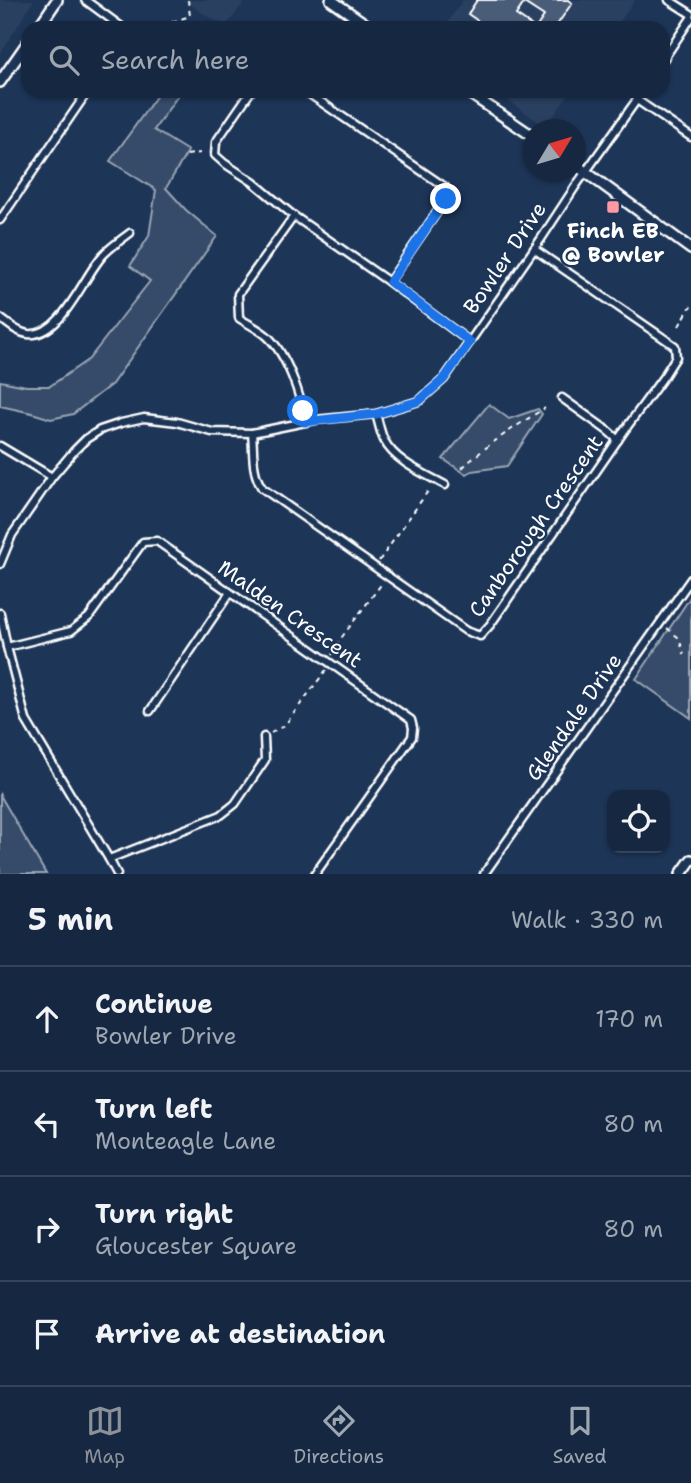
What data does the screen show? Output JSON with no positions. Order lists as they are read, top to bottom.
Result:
{
  "streets": {
    "street": [
      "Bowler Drive",
      "Canborough Crescent",
      "Malden Crescent",
      "Glendale Drive"
    ]
  },
  "crossings": [
    ["Bowler Drive", "Canborough Crescent"]
  ],
  "places": {
    "transit": ["Finch EB @ Bowler"]
  },
  "north": "top right",
  "page": {
    "search": "Search here",
    "heading": ["5 min", "Walk · 330 m"],
    "list": [
      ["Continue", "Bowler Drive", "170 m"],
      ["Turn left", "Monteagle Lane", "80 m"],
      ["Turn right", "Gloucester Square", "80 m"],
      "Arrive at destination"
    ],
    "nav": ["Map", "Directions", "Saved"]
  }
}
